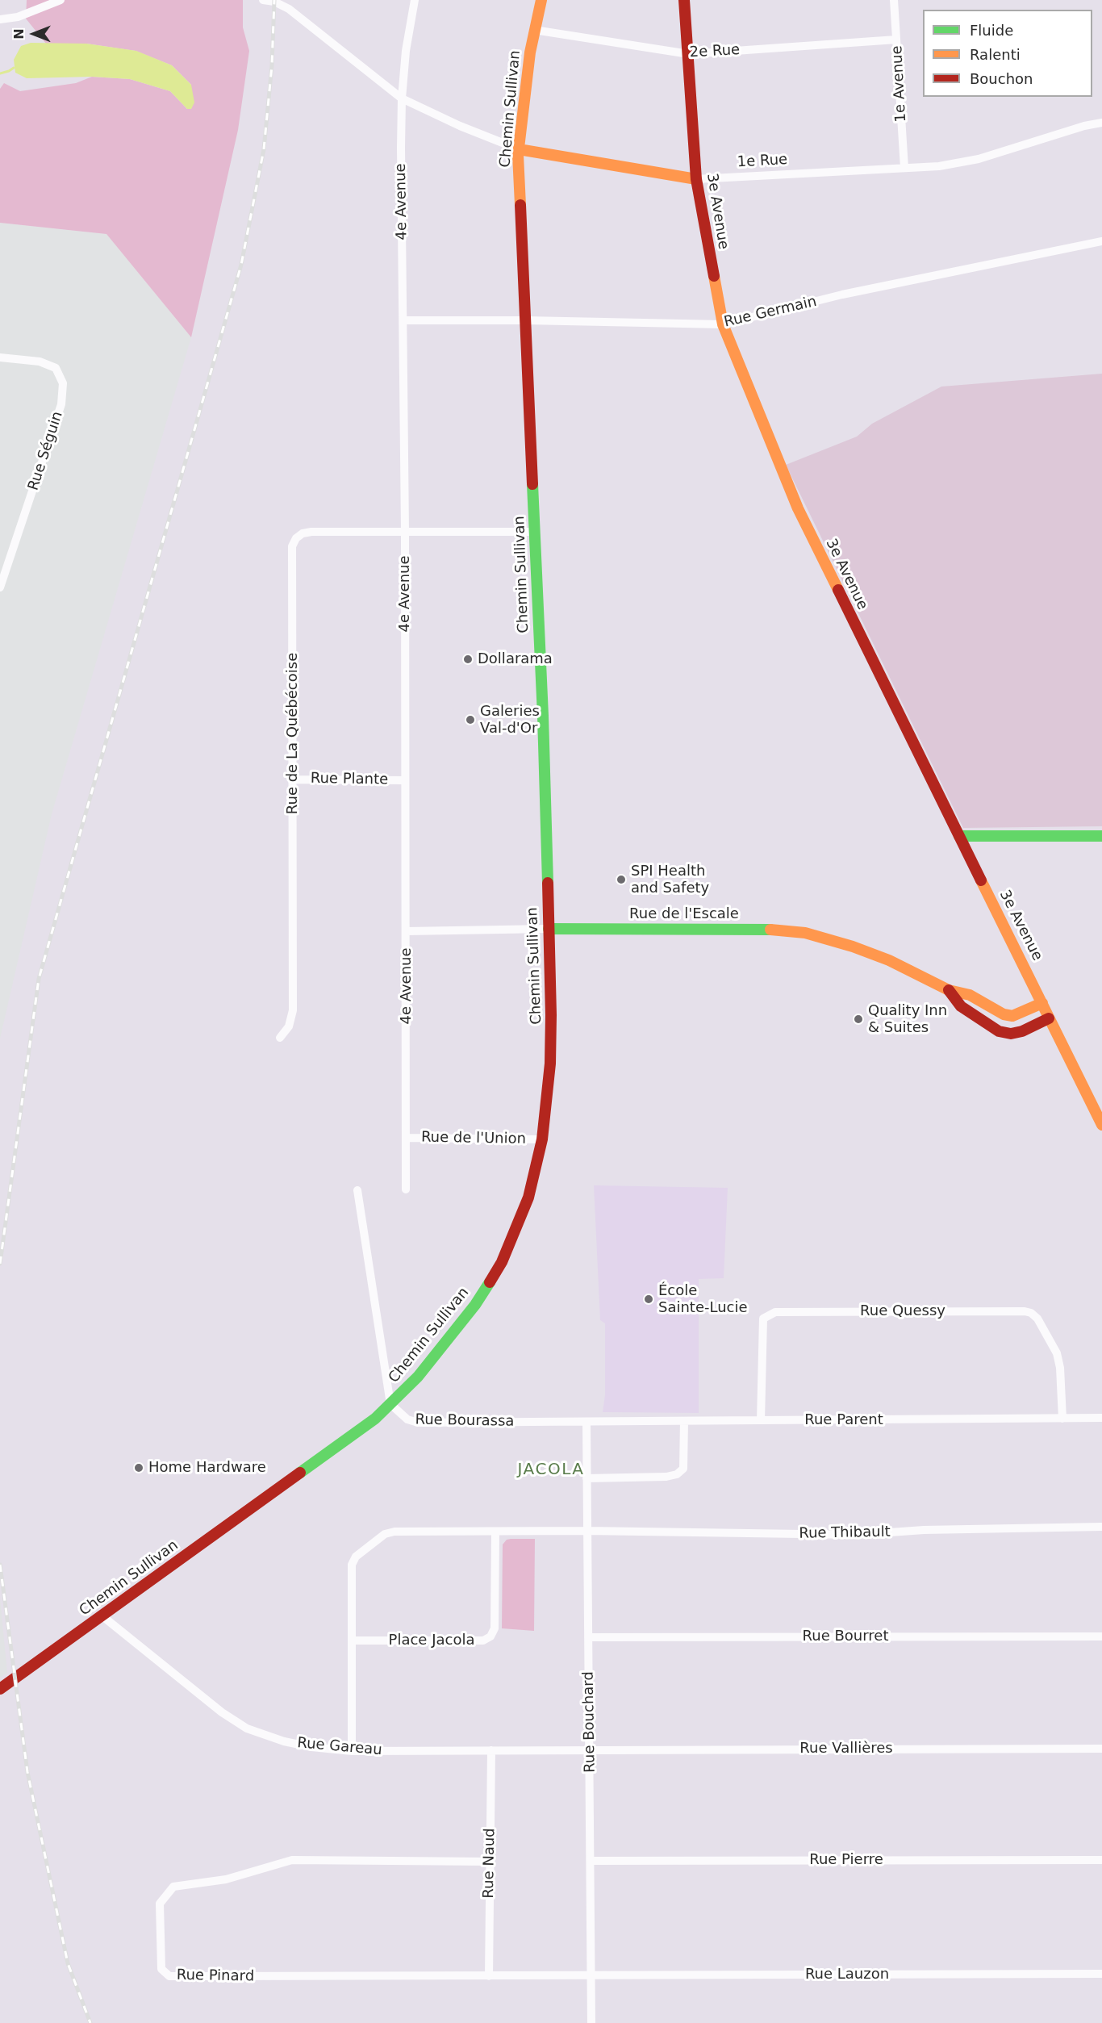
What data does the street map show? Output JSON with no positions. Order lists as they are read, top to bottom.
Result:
{
  "streets": {
    "main road": [
      "Chemin Sullivan",
      "1e Rue",
      "3e Avenue",
      "Rue de l'Escale"
    ],
    "street": [
      "2e Rue",
      "1e Avenue",
      "4e Avenue",
      "Rue Germain",
      "Rue Séguin",
      "Rue de La Québécoise",
      "Rue Plante",
      "Rue de l'Union",
      "Rue Quessy",
      "Rue Parent",
      "Rue Bourassa",
      "Rue Thibault",
      "Rue Bourret",
      "Place Jacola",
      "Rue Bouchard",
      "Rue Gareau",
      "Rue Vallières",
      "Rue Pierre",
      "Rue Naud",
      "Rue Lauzon",
      "Rue Pinard"
    ]
  },
  "crossings": [
    ["2e Rue", "1e Avenue"],
    ["2e Rue", "Chemin Sullivan"],
    ["2e Rue", "3e Avenue"],
    ["1e Avenue", "1e Rue"],
    ["Chemin Sullivan", "1e Rue"],
    ["Chemin Sullivan", "Rue Germain"],
    ["Chemin Sullivan", "Rue de La Québécoise"],
    ["Chemin Sullivan", "Rue de l'Escale"],
    ["Chemin Sullivan", "Rue de l'Union"],
    ["Chemin Sullivan", "Rue Bourassa"],
    ["Chemin Sullivan", "Rue Gareau"],
    ["1e Rue", "4e Avenue"],
    ["1e Rue", "3e Avenue"],
    ["4e Avenue", "Rue Germain"],
    ["4e Avenue", "Rue de La Québécoise"],
    ["4e Avenue", "Rue Plante"],
    ["4e Avenue", "Rue de l'Escale"],
    ["4e Avenue", "Rue de l'Union"],
    ["3e Avenue", "Rue Germain"],
    ["3e Avenue", "Rue de l'Escale"],
    ["Rue de La Québécoise", "Rue Plante"],
    ["Rue Quessy", "Rue Parent"],
    ["Rue Parent", "Rue Bourassa"],
    ["Rue Parent", "Rue Bouchard"],
    ["Rue Bourassa", "Rue Bouchard"],
    ["Rue Thibault", "Rue Bouchard"],
    ["Rue Bourret", "Rue Bouchard"],
    ["Rue Bouchard", "Rue Gareau"],
    ["Rue Bouchard", "Rue Vallières"],
    ["Rue Bouchard", "Rue Pierre"],
    ["Rue Bouchard", "Rue Lauzon"],
    ["Rue Bouchard", "Rue Pinard"],
    ["Rue Gareau", "Rue Vallières"],
    ["Rue Gareau", "Rue Naud"],
    ["Rue Naud", "Rue Pinard"],
    ["Rue Lauzon", "Rue Pinard"]
  ],
  "districts": ["JACOLA"],
  "places": [
    "Dollarama",
    "Galeries Val-d'Or",
    "SPI Health and Safety",
    "Quality Inn & Suites",
    "École Sainte-Lucie",
    "Home Hardware"
  ],
  "legend": ["Fluide", "Ralenti", "Bouchon"],
  "north": "left"
}
